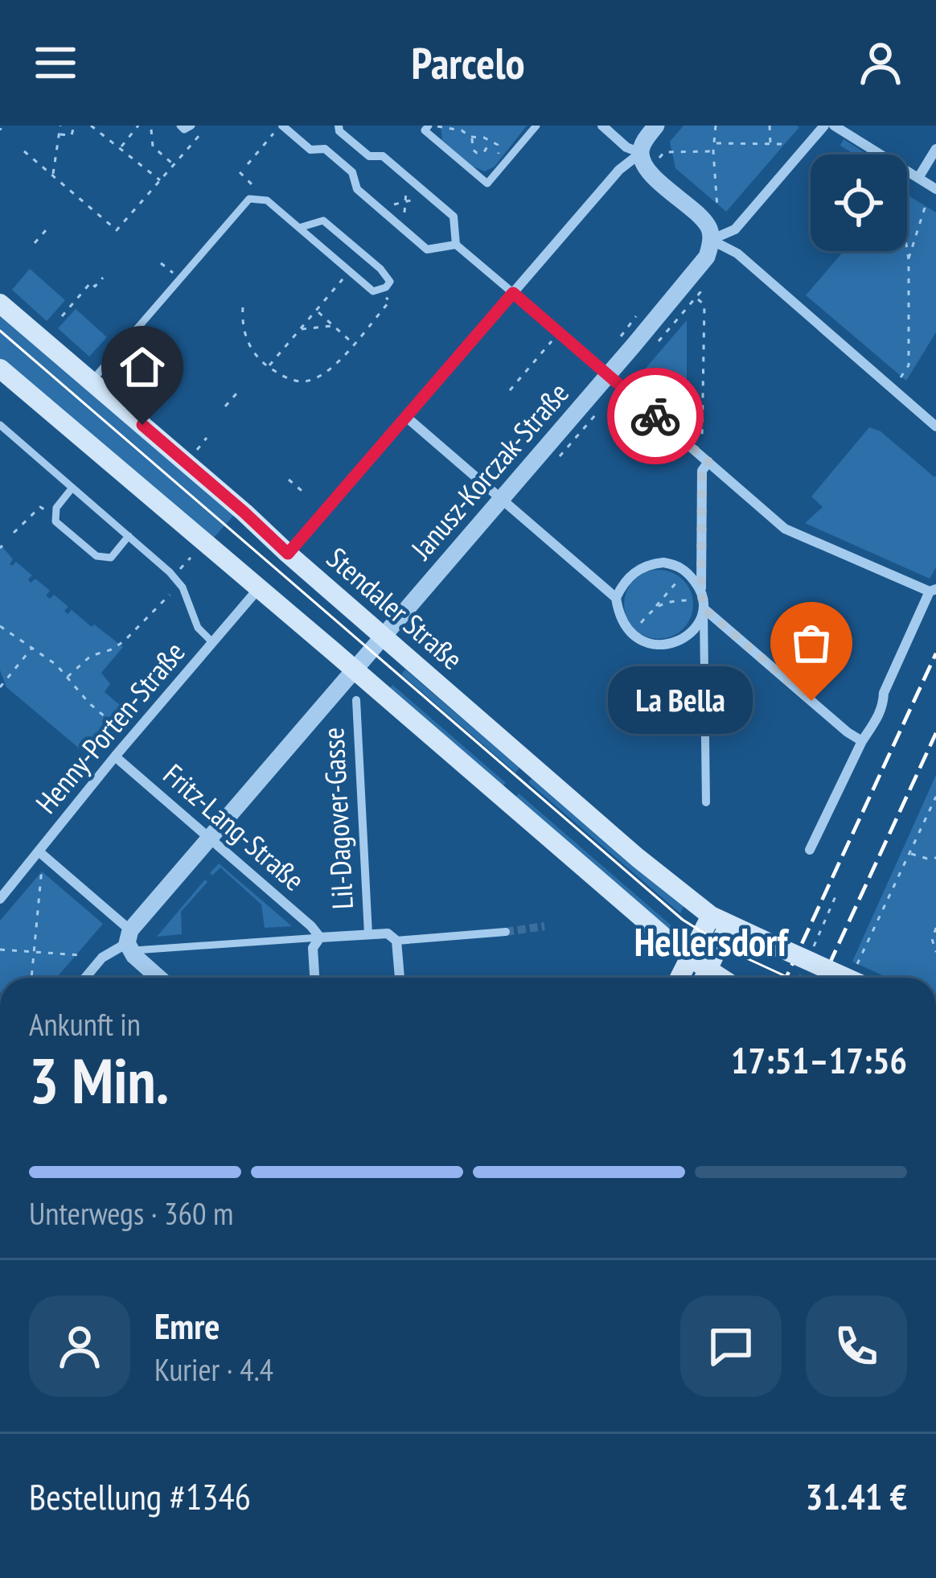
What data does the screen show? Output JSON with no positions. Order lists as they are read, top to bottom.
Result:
{
  "streets": {
    "main road": ["Stendaler Straße"],
    "street": [
      "Janusz-Korczak-Straße",
      "Henny-Porten-Straße",
      "Lil-Dagover-Gasse",
      "Fritz-Lang-Straße"
    ]
  },
  "crossings": [
    ["Janusz-Korczak-Straße", "Stendaler Straße"],
    ["Janusz-Korczak-Straße", "Fritz-Lang-Straße"],
    ["Henny-Porten-Straße", "Fritz-Lang-Straße"]
  ],
  "districts": ["Hellersdorf"],
  "places": ["La Bella"],
  "page": {
    "header": "Parcelo",
    "bubble": "La Bella",
    "heading": ["3 Min.", "Ankunft in", "17:51–17:56"],
    "panel": [
      "Emre",
      "Kurier · 4.4",
      "Bestellung #1346",
      "31.41 €"
    ],
    "bar": "Unterwegs · 360 m"
  }
}
